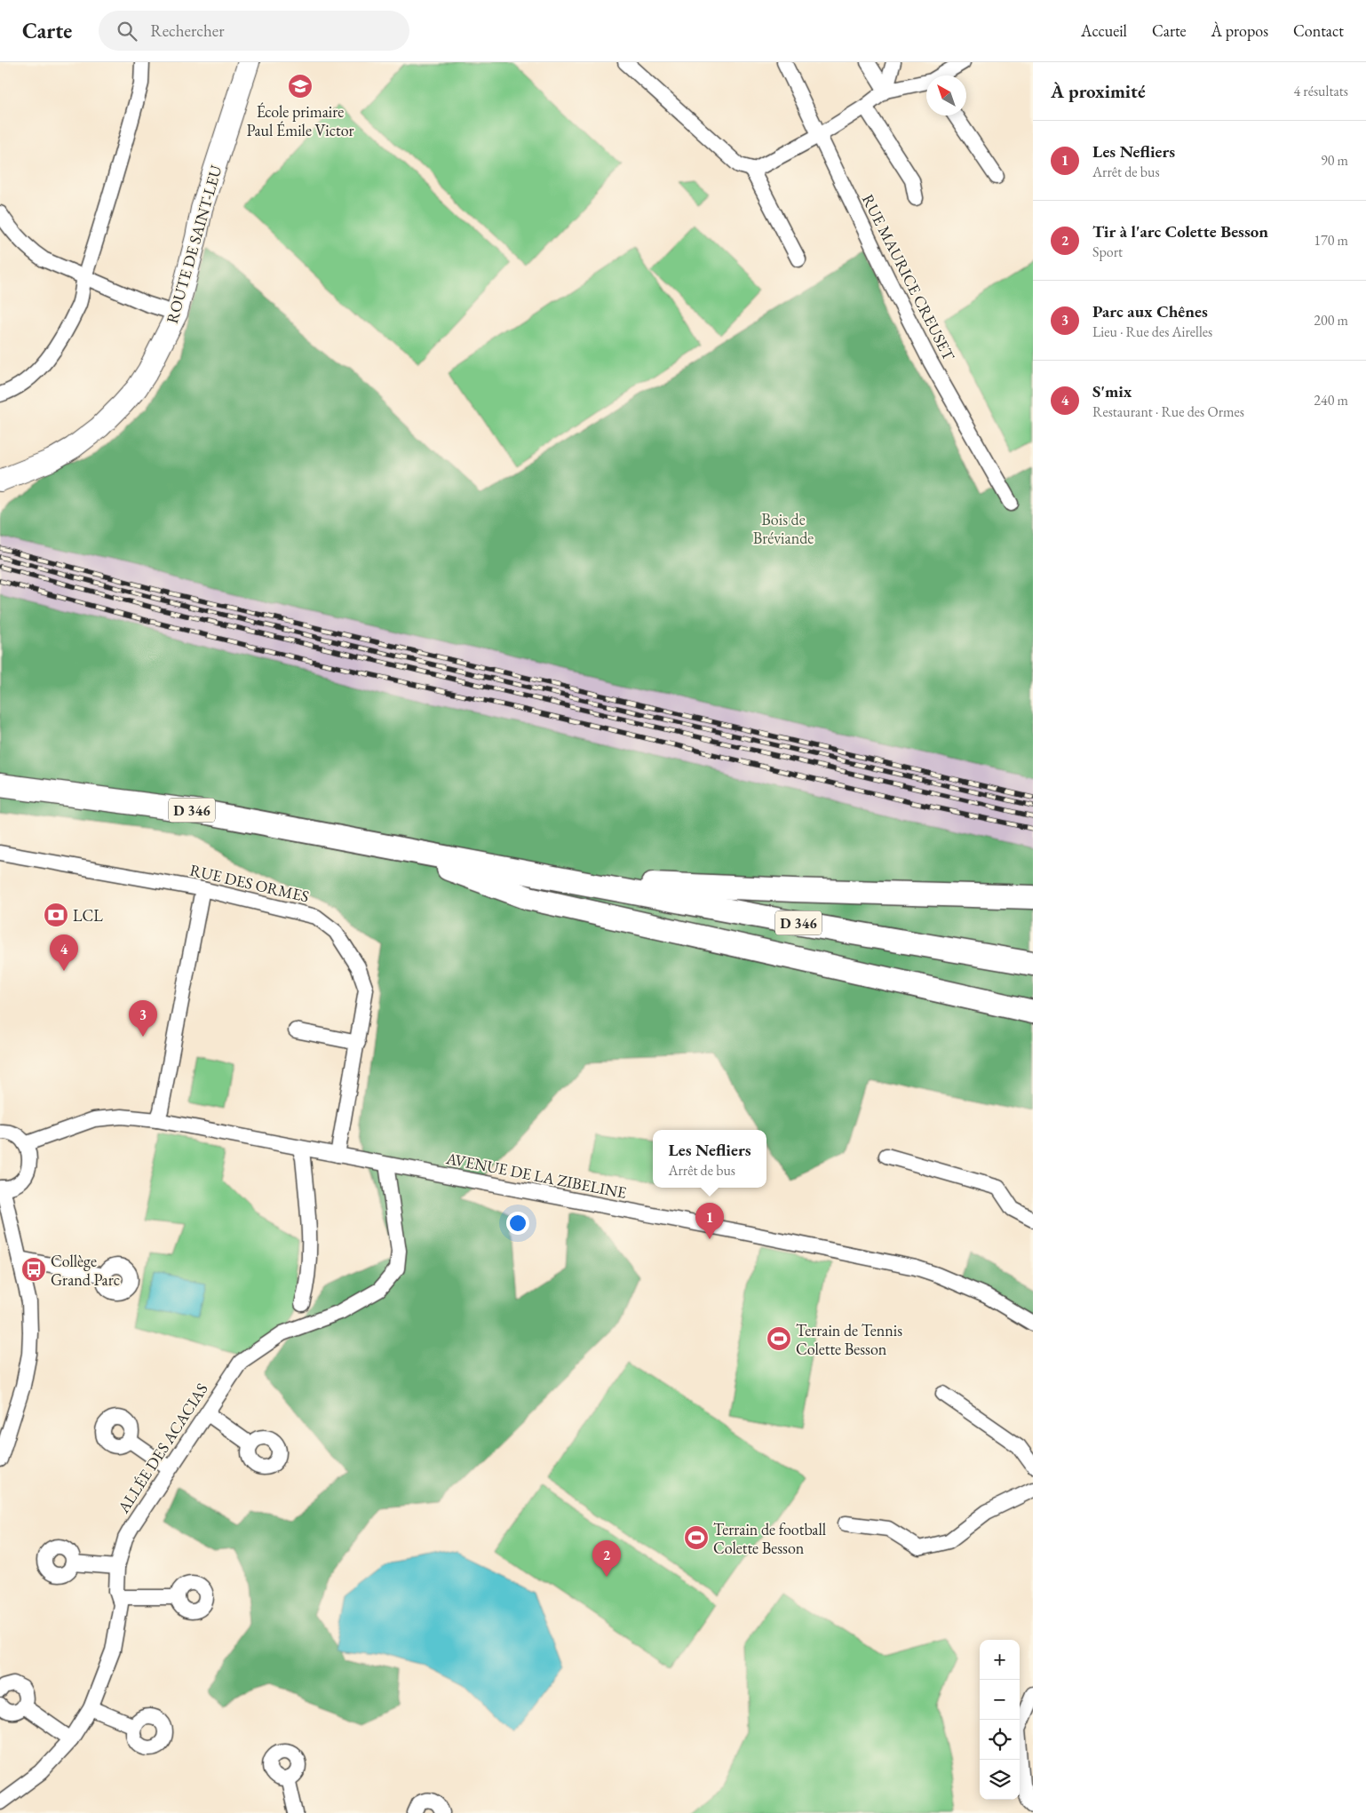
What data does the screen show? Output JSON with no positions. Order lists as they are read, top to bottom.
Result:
{
  "streets": {
    "main road": ["D 346"],
    "street": [
      "ROUTE DE SAINT-LEU",
      "RUE MAURICE CREUSET",
      "RUE DES ORMES",
      "AVENUE DE LA ZIBELINE",
      "ALLÉE DES ACACIAS"
    ]
  },
  "crossings": [
    ["RUE DES ORMES", "AVENUE DE LA ZIBELINE"],
    ["AVENUE DE LA ZIBELINE", "ALLÉE DES ACACIAS"]
  ],
  "parks": ["Bois de Bréviande"],
  "places": {
    "school or university": ["École primaire Paul Émile Victor"],
    "bank": ["LCL"],
    "bus stop": ["Collège Grand Parc"],
    "sports": ["Terrain de Tennis Colette Besson", "Terrain de football Colette Besson"]
  },
  "north": "top left",
  "page": {
    "header": "Carte",
    "search": "Rechercher",
    "nav": [
      "Accueil",
      "Carte",
      "À propos",
      "Contact"
    ],
    "heading": ["À proximité", "4 résultats"],
    "list": [
      {
        "mark": "1",
        "name": "Les Nefliers",
        "note": "Arrêt de bus",
        "value": "90 m"
      },
      {
        "mark": "2",
        "name": "Tir à l'arc Colette Besson",
        "note": "Sport",
        "value": "170 m"
      },
      {
        "mark": "3",
        "name": "Parc aux Chênes",
        "note": "Lieu · Rue des Airelles",
        "value": "200 m"
      },
      {
        "mark": "4",
        "name": "S'mix",
        "note": "Restaurant · Rue des Ormes",
        "value": "240 m"
      }
    ],
    "pins": [
      "4",
      "3",
      "1",
      "2"
    ],
    "popup": ["Les Nefliers", "Arrêt de bus"],
    "map_buttons": ["+", "−"]
  }
}
